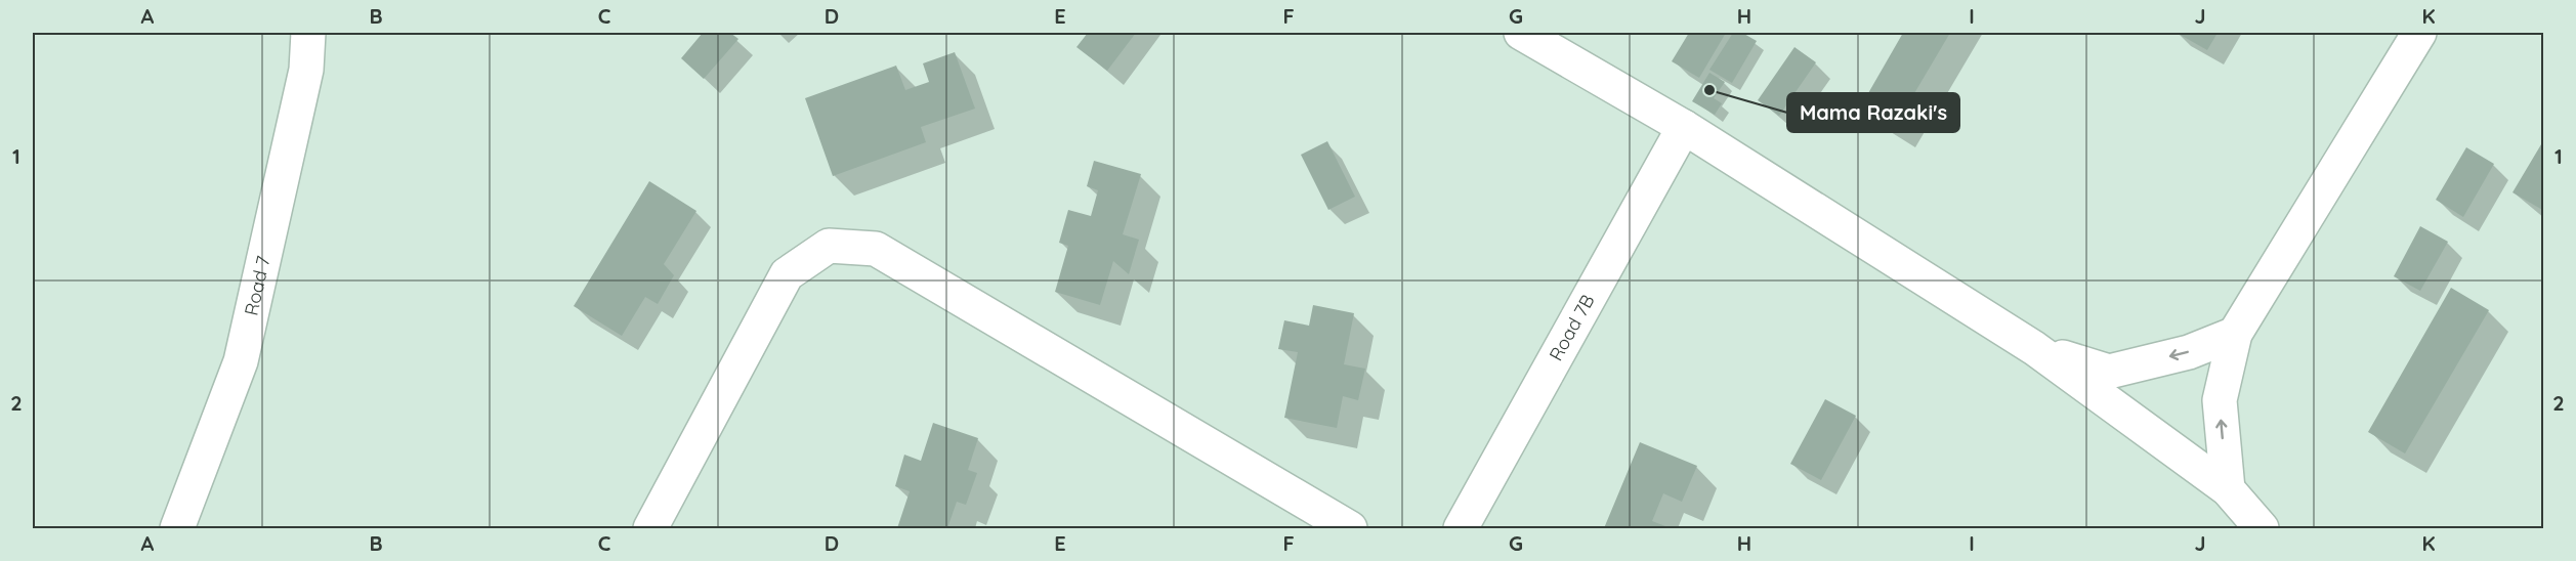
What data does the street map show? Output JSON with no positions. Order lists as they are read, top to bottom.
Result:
{
  "streets": {
    "street": ["Road 7", "Road 7B"]
  },
  "places": ["Mama Razaki's"],
  "grid": {
    "columns": [
      "A",
      "B",
      "C",
      "D",
      "E",
      "F",
      "G",
      "H",
      "I",
      "J",
      "K"
    ],
    "rows": ["1", "2"]
  }
}
